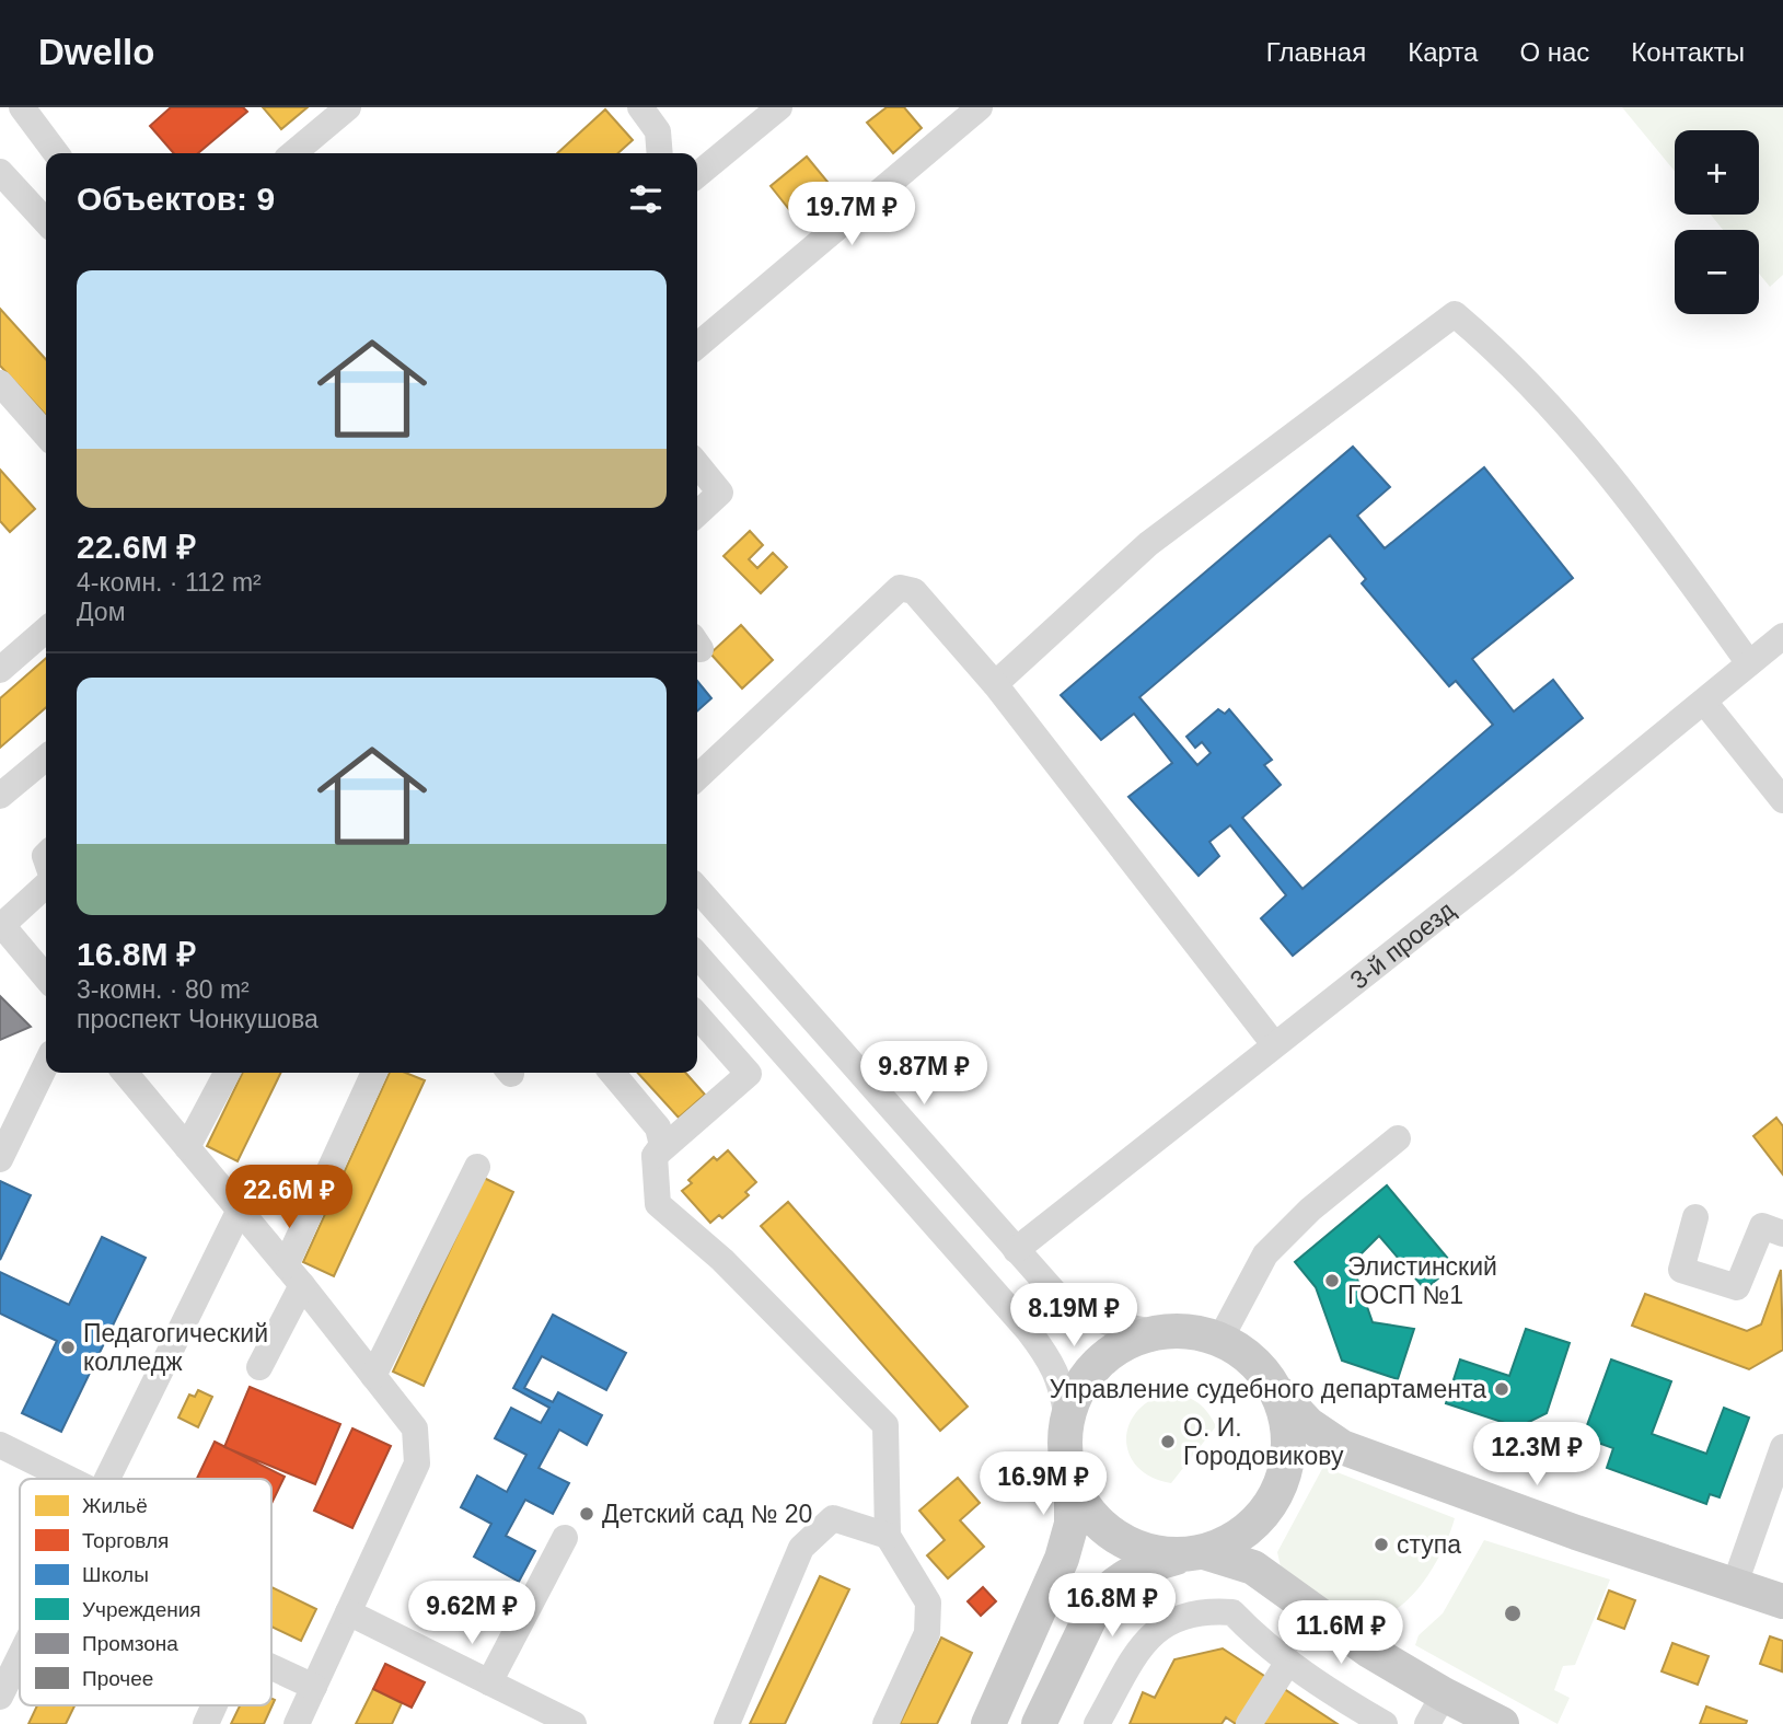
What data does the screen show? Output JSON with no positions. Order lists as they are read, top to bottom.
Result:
{
  "streets": {
    "street": ["3-й проезд"]
  },
  "places": [
    "Элистинский ГОСП №1",
    "Педагогический колледж",
    "Управление судебного департамента",
    "О. И. Городовикову",
    "Детский сад № 20",
    "ступа"
  ],
  "legend": [
    "Жильё",
    "Торговля",
    "Школы",
    "Учреждения",
    "Промзона",
    "Прочее"
  ],
  "page": {
    "header": "Dwello",
    "nav": [
      "Главная",
      "Карта",
      "О нас",
      "Контакты"
    ],
    "map_buttons": ["+", "−"],
    "heading": "Объектов: 9",
    "price": [
      "19.7M ₽",
      "9.87M ₽",
      "22.6M ₽",
      "8.19M ₽",
      "12.3M ₽",
      "16.9M ₽",
      "16.8M ₽",
      "9.62M ₽",
      "11.6M ₽"
    ],
    "list": [
      {
        "name": "22.6M ₽",
        "note": "4-комн. · 112 m² · Дом"
      },
      {
        "name": "16.8M ₽",
        "note": "3-комн. · 80 m² · проспект Чонкушова"
      }
    ]
  }
}
